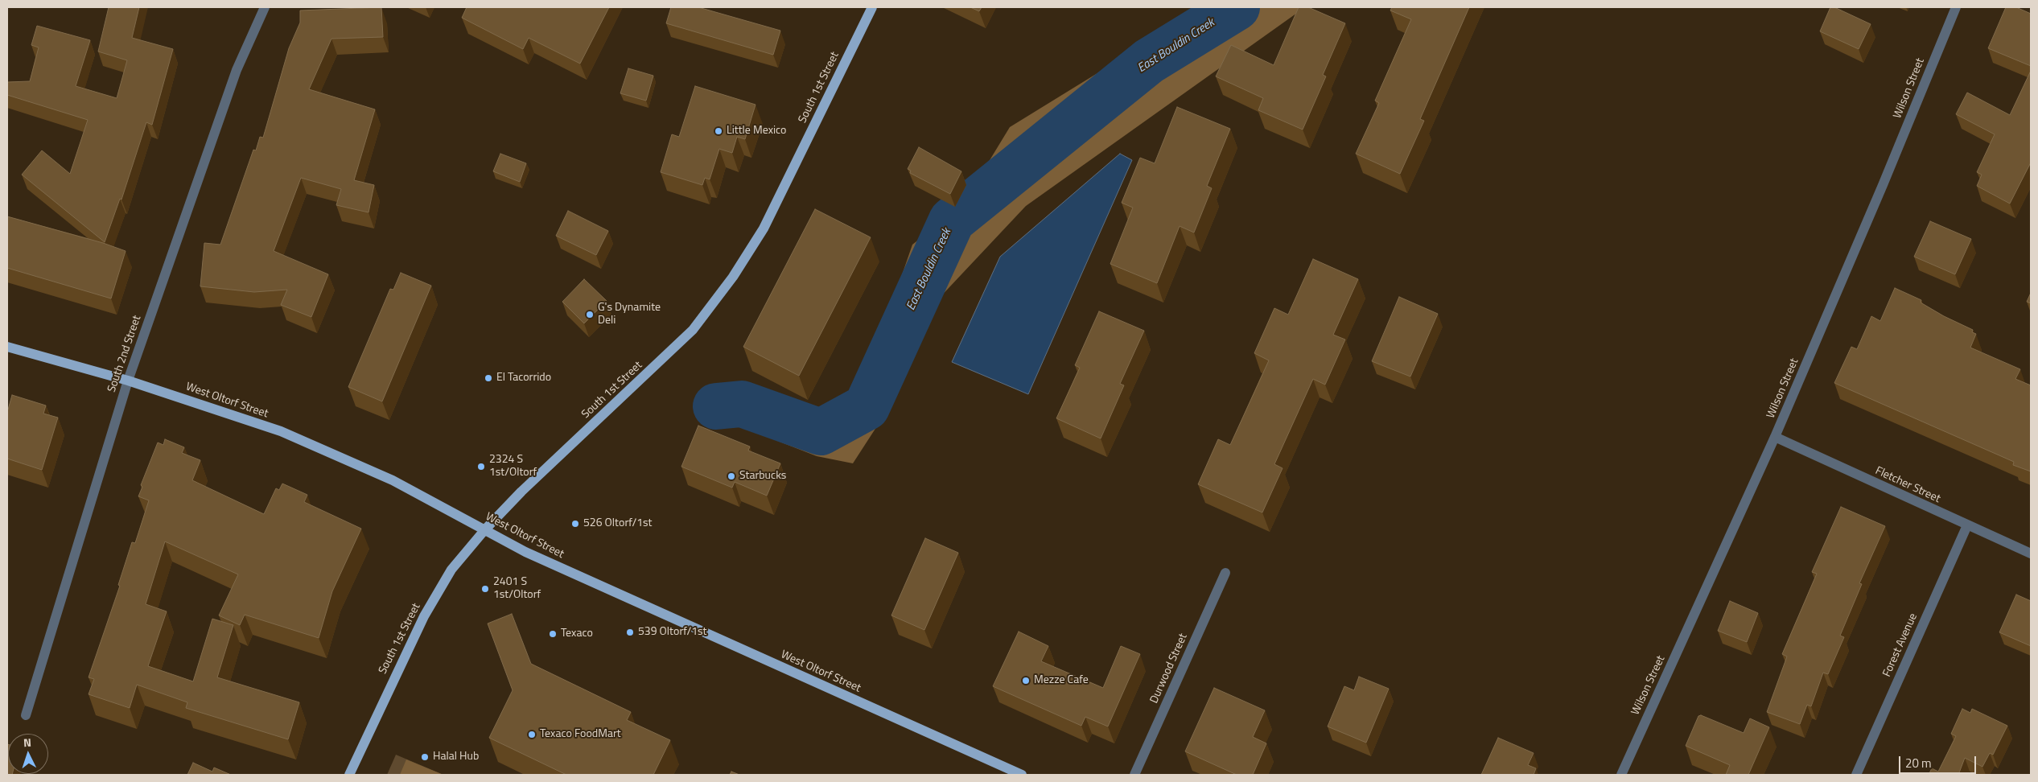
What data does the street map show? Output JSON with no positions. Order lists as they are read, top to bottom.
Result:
{
  "streets": {
    "main road": ["South 1st Street", "West Oltorf Street"],
    "street": [
      "Wilson Street",
      "South 2nd Street",
      "Fletcher Street",
      "Forest Avenue",
      "Durwood Street"
    ]
  },
  "crossings": [
    ["South 1st Street", "West Oltorf Street"],
    ["Wilson Street", "Fletcher Street"],
    ["South 2nd Street", "West Oltorf Street"],
    ["Fletcher Street", "Forest Avenue"]
  ],
  "water": ["East Bouldin Creek"],
  "places": [
    "Little Mexico",
    "G's Dynamite Deli",
    "El Tacorrido",
    "2324 S 1st/Oltorf",
    "Starbucks",
    "526 Oltorf/1st",
    "2401 S 1st/Oltorf",
    "539 Oltorf/1st",
    "Texaco",
    "Mezze Cafe",
    "Texaco FoodMart",
    "Halal Hub"
  ],
  "scale_bar": "20 m",
  "north": "top"
}
